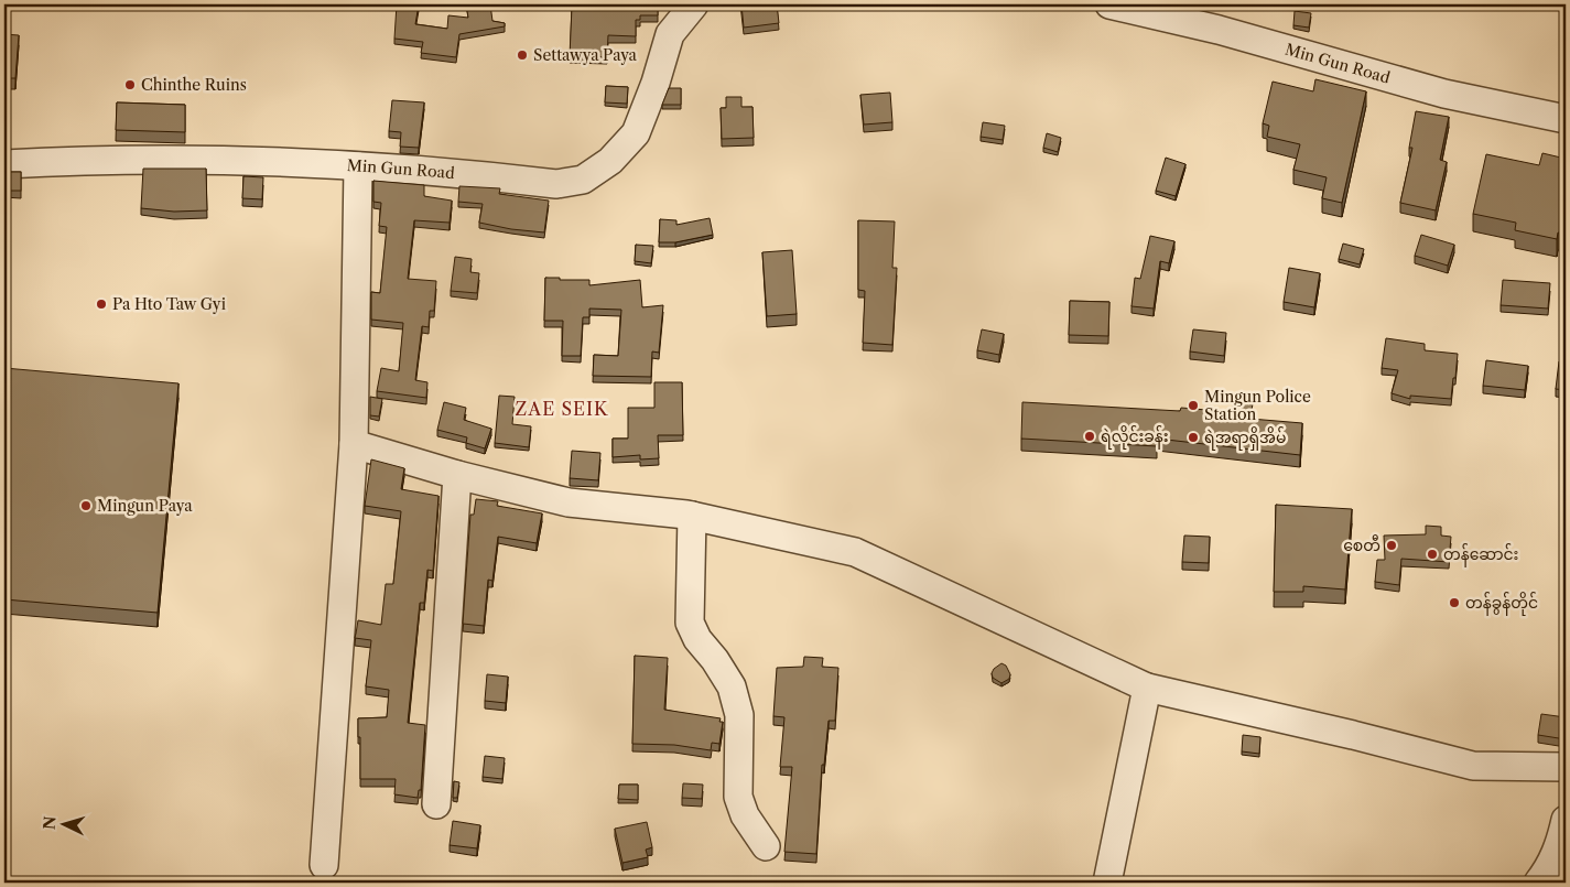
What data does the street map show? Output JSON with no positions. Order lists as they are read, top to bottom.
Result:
{
  "streets": {
    "street": ["Min Gun Road"]
  },
  "districts": ["ZAE SEIK"],
  "places": [
    "Settawya Paya",
    "Chinthe Ruins",
    "Pa Hto Taw Gyi",
    "Mingun Police Station",
    "ရဲလိုင်းခန်း",
    "ရဲအရာရှိအိမ်",
    "Mingun Paya",
    "စေတီ",
    "တန်ဆောင်း",
    "တန်ခွန်တိုင်"
  ],
  "north": "left"
}
